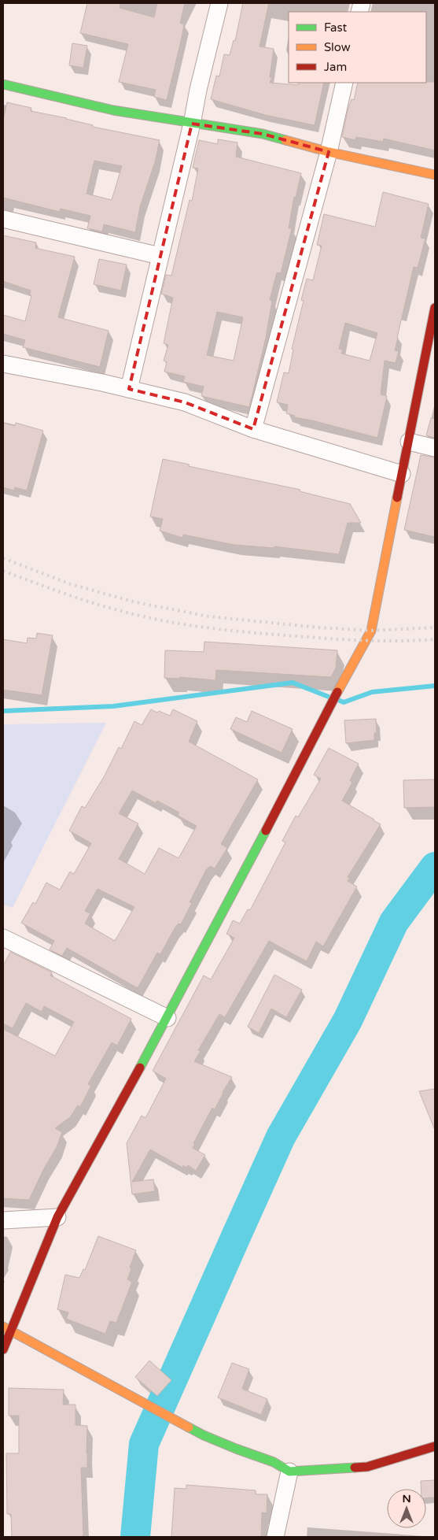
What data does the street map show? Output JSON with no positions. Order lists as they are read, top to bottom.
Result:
{
  "legend": ["Fast", "Slow", "Jam"],
  "north": "top"
}
